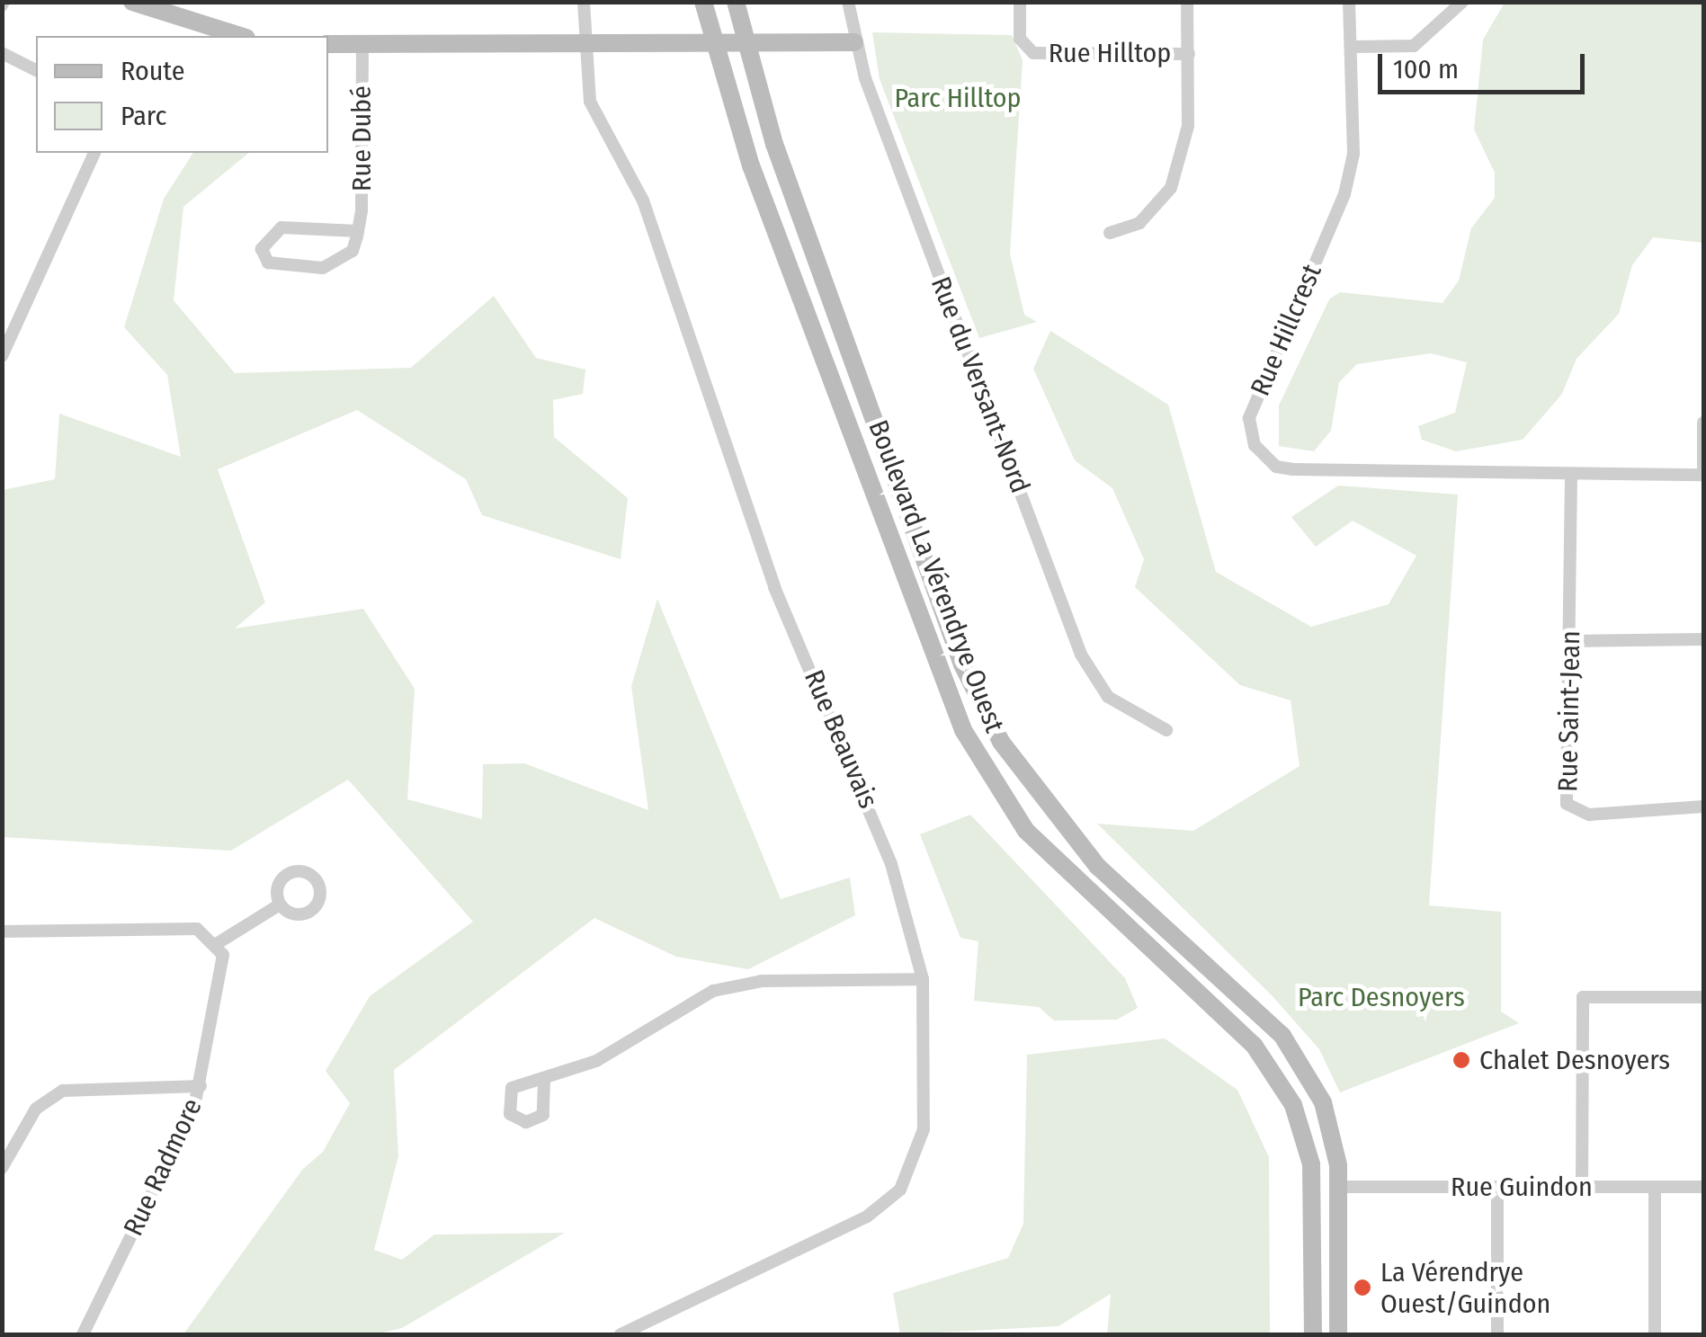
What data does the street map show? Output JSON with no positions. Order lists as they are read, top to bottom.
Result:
{
  "streets": {
    "main road": ["Boulevard La Vérendrye Ouest"],
    "street": [
      "Rue Hilltop",
      "Rue Dubé",
      "Rue Hillcrest",
      "Rue du Versant-Nord",
      "Rue Saint-Jean",
      "Rue Beauvais",
      "Rue Radmore",
      "Rue Guindon"
    ]
  },
  "crossings": [
    ["Rue Hillcrest", "Rue Saint-Jean"],
    ["Boulevard La Vérendrye Ouest", "Rue Guindon"]
  ],
  "parks": ["Parc Hilltop", "Parc Desnoyers"],
  "places": ["Chalet Desnoyers", "La Vérendrye Ouest/Guindon"],
  "legend": ["Route", "Parc"],
  "scale_bar": "100 m"
}
